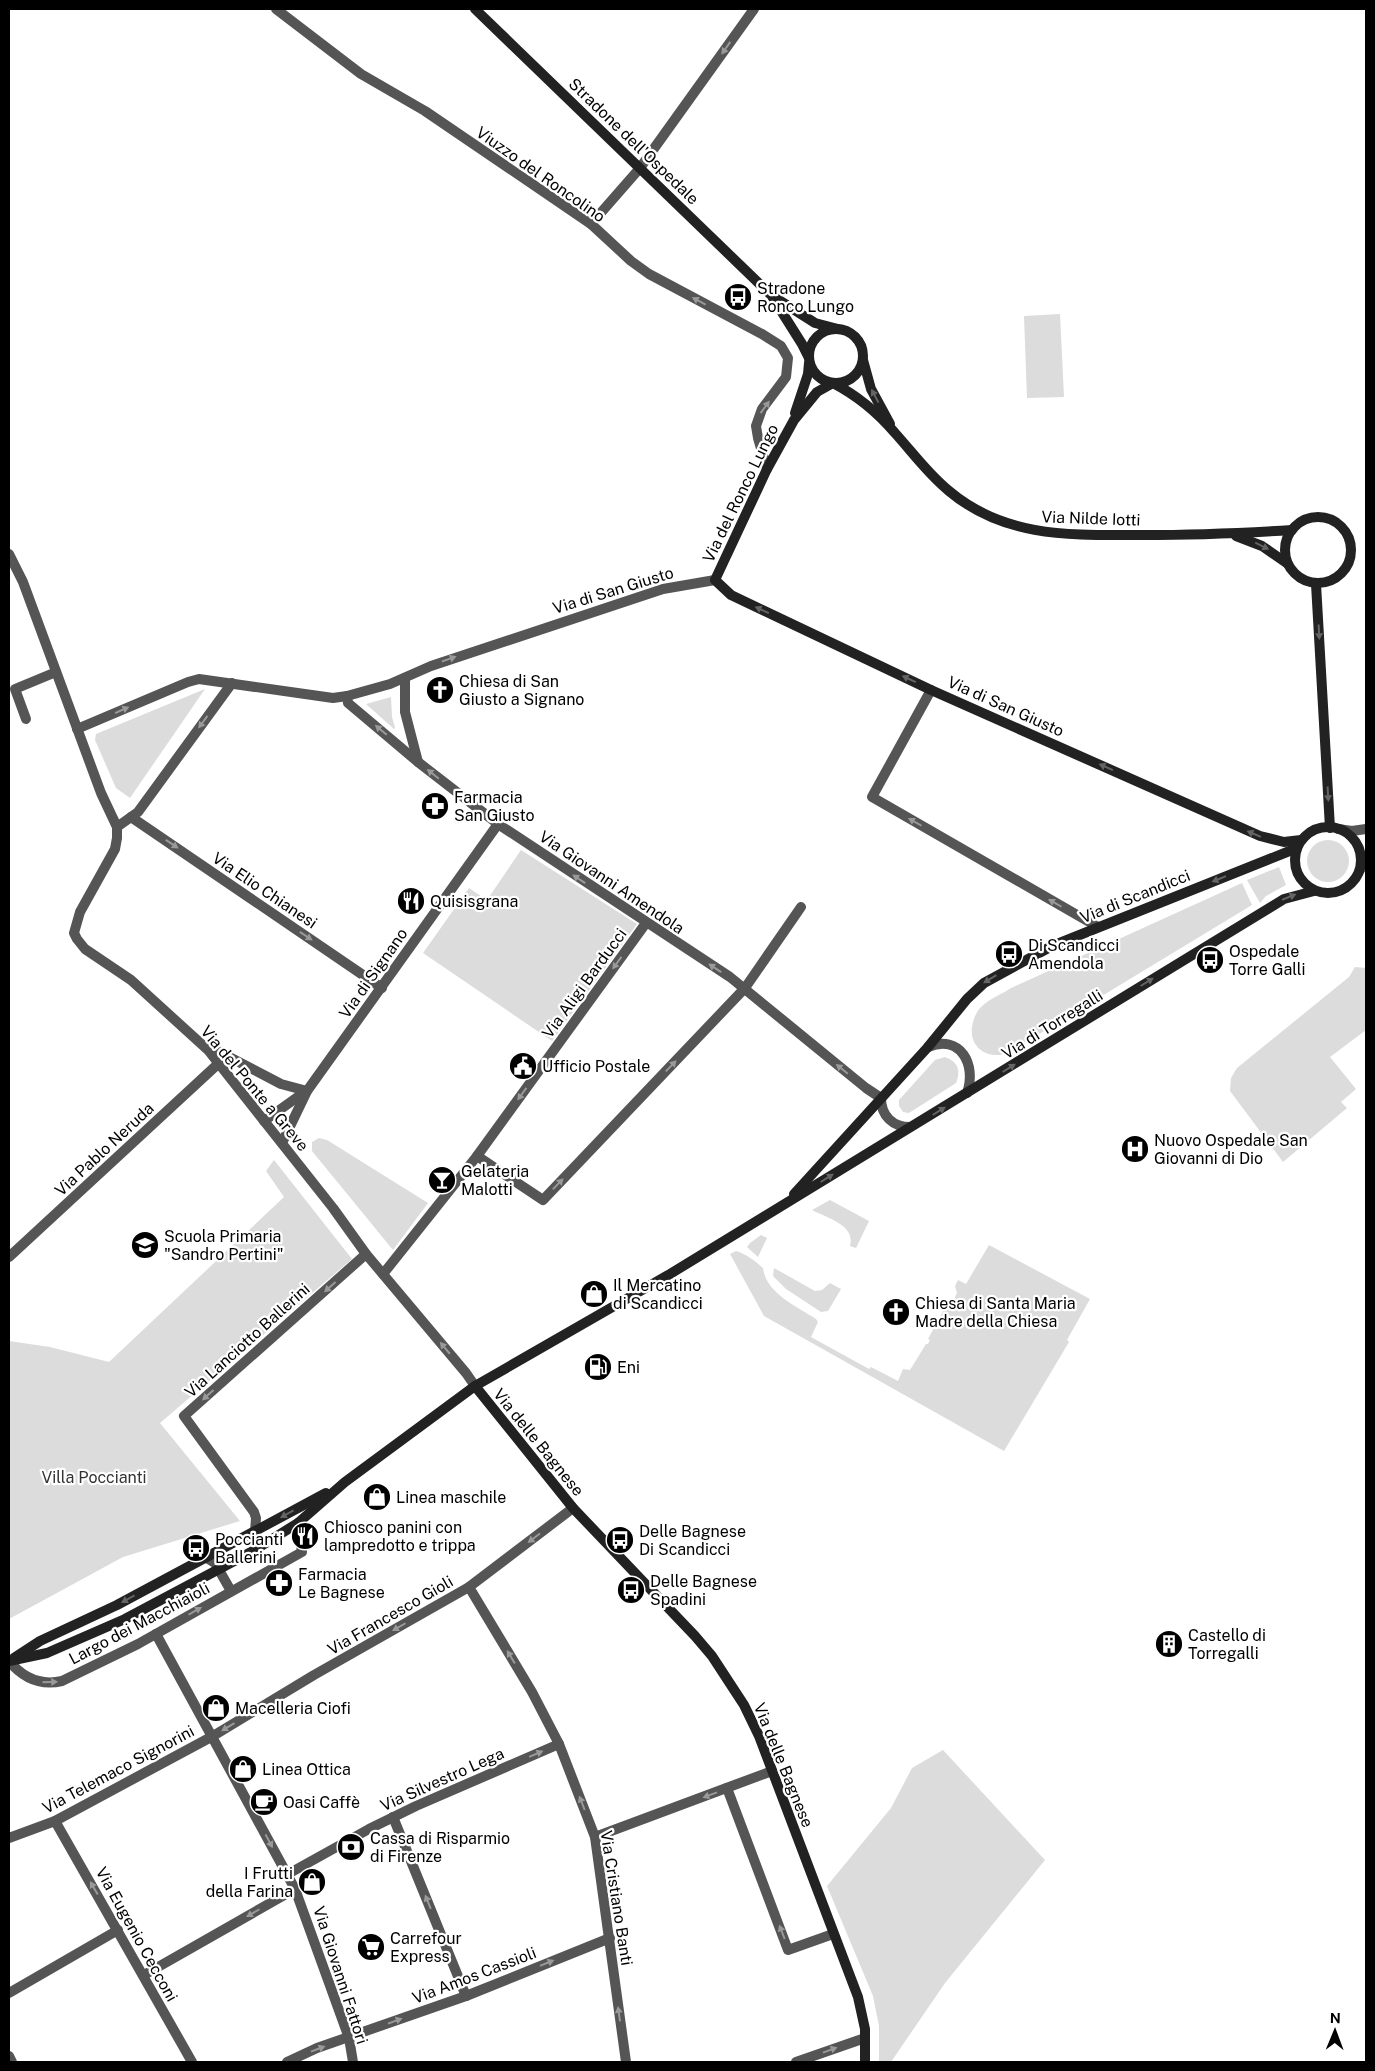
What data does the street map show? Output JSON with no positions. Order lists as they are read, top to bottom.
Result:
{
  "streets": {
    "main road": [
      "Stradone dell'Ospedale",
      "Via del Ronco Lungo",
      "Via Nilde Iotti",
      "Via di San Giusto",
      "Via di Scandicci",
      "Via di Torregalli",
      "Via delle Bagnese"
    ],
    "street": [
      "Viuzzo del Roncolino",
      "Via Giovanni Amendola",
      "Via Elio Chianesi",
      "Via di Signano",
      "Via Aligi Barducci",
      "Via del Ponte a Greve",
      "Via Pablo Neruda",
      "Via Lanciotto Ballerini",
      "Via Francesco Gioli",
      "Largo dei Macchiaioli",
      "Via Telemaco Signorini",
      "Via Silvestro Lega",
      "Via Cristiano Banti",
      "Via Eugenio Cecconi",
      "Via Giovanni Fattori",
      "Via Amos Cassioli"
    ]
  },
  "crossings": [
    ["Stradone dell'Ospedale", "Via del Ronco Lungo"],
    ["Stradone dell'Ospedale", "Via Nilde Iotti"],
    ["Viuzzo del Roncolino", "Via del Ronco Lungo"],
    ["Via del Ronco Lungo", "Via Nilde Iotti"],
    ["Via del Ronco Lungo", "Via di San Giusto"],
    ["Via di San Giusto", "Via Giovanni Amendola"],
    ["Via di San Giusto", "Via di Scandicci"],
    ["Via di San Giusto", "Via di Torregalli"],
    ["Via Giovanni Amendola", "Via di Scandicci"],
    ["Via Giovanni Amendola", "Via di Signano"],
    ["Via Giovanni Amendola", "Via Aligi Barducci"],
    ["Via Giovanni Amendola", "Via di Torregalli"],
    ["Via Elio Chianesi", "Via di Signano"],
    ["Via di Scandicci", "Via di Torregalli"],
    ["Via Aligi Barducci", "Via del Ponte a Greve"],
    ["Via di Torregalli", "Via del Ponte a Greve"],
    ["Via di Torregalli", "Via delle Bagnese"],
    ["Via del Ponte a Greve", "Via Pablo Neruda"],
    ["Via del Ponte a Greve", "Via Lanciotto Ballerini"],
    ["Via del Ponte a Greve", "Via delle Bagnese"],
    ["Via delle Bagnese", "Via Francesco Gioli"],
    ["Via Francesco Gioli", "Via Telemaco Signorini"],
    ["Via Francesco Gioli", "Via Cristiano Banti"],
    ["Via Francesco Gioli", "Via Giovanni Fattori"],
    ["Largo dei Macchiaioli", "Via Giovanni Fattori"],
    ["Via Telemaco Signorini", "Via Eugenio Cecconi"],
    ["Via Telemaco Signorini", "Via Giovanni Fattori"],
    ["Via Silvestro Lega", "Via Cristiano Banti"],
    ["Via Silvestro Lega", "Via Giovanni Fattori"],
    ["Via Cristiano Banti", "Via Amos Cassioli"],
    ["Via Giovanni Fattori", "Via Amos Cassioli"]
  ],
  "one_way": [
    "Viuzzo del Roncolino",
    "Via Giovanni Amendola",
    "Via Elio Chianesi",
    "Via di Scandicci",
    "Via Aligi Barducci",
    "Via di Torregalli",
    "Via Francesco Gioli",
    "Largo dei Macchiaioli",
    "Via Silvestro Lega",
    "Via Cristiano Banti",
    "Via Eugenio Cecconi",
    "Via Amos Cassioli"
  ],
  "parks": ["Villa Poccianti"],
  "places": {
    "bus stop": [
      "Stradone Ronco Lungo",
      "Di Scandicci Amendola",
      "Ospedale Torre Galli",
      "Delle Bagnese Di Scandicci",
      "Poccianti Ballerini",
      "Delle Bagnese Spadini"
    ],
    "church": ["Chiesa di San Giusto a Signano", "Chiesa di Santa Maria Madre della Chiesa"],
    "pharmacy": ["Farmacia San Giusto", "Farmacia Le Bagnese"],
    "restaurant": ["Quisisgrana", "Chiosco panini con lampredotto e trippa"],
    "public building": ["Ufficio Postale"],
    "hospital": ["Nuovo Ospedale San Giovanni di Dio"],
    "bar": ["Gelateria Malotti"],
    "school or university": ["Scuola Primaria \"Sandro Pertini\""],
    "shop": [
      "Il Mercatino di Scandicci",
      "Linea maschile",
      "Macelleria Ciofi",
      "Linea Ottica",
      "I Frutti della Farina"
    ],
    "fuel station": ["Eni"],
    "building": ["Castello di Torregalli"],
    "cafe": ["Oasi Caffè"],
    "bank": ["Cassa di Risparmio di Firenze"],
    "supermarket": ["Carrefour Express"]
  },
  "north": "top"
}
